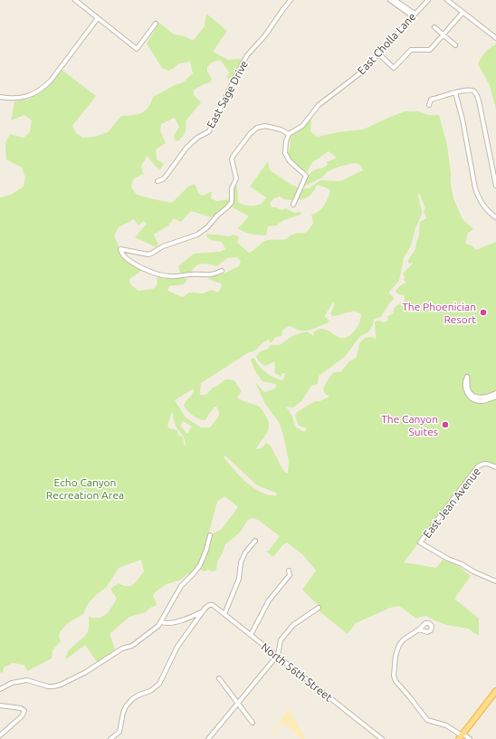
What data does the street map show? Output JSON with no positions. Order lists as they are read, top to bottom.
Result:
{
  "streets": {
    "street": [
      "East Cholla Lane",
      "East Sage Drive",
      "East Jean Avenue",
      "North 56th Street"
    ]
  },
  "parks": ["Echo Canyon Recreation Area"],
  "places": ["The Phoenician Resort", "The Canyon Suites"]
}
